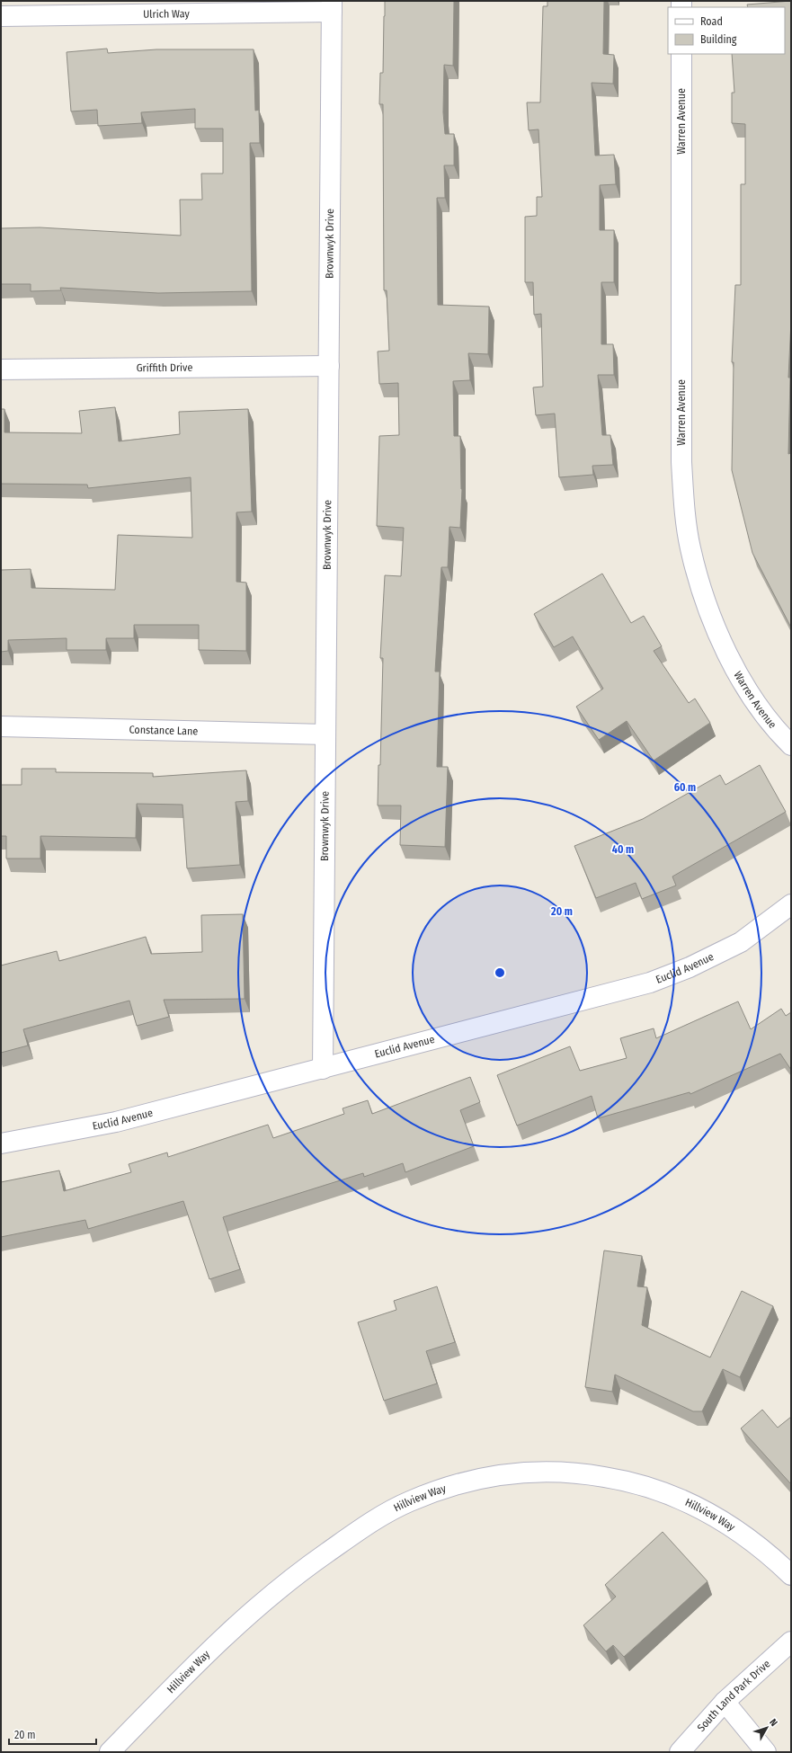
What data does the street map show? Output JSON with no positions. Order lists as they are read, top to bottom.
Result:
{
  "streets": {
    "street": [
      "Ulrich Way",
      "Warren Avenue",
      "Brownwyk Drive",
      "Griffith Drive",
      "Constance Lane",
      "Euclid Avenue",
      "Hillview Way",
      "South Land Park Drive"
    ]
  },
  "crossings": [
    ["Ulrich Way", "Brownwyk Drive"],
    ["Brownwyk Drive", "Griffith Drive"],
    ["Brownwyk Drive", "Constance Lane"],
    ["Brownwyk Drive", "Euclid Avenue"]
  ],
  "legend": ["Road", "Building"],
  "scale_bar": "20 m",
  "north": "top right",
  "rings": ["60 m", "40 m", "20 m"]
}
